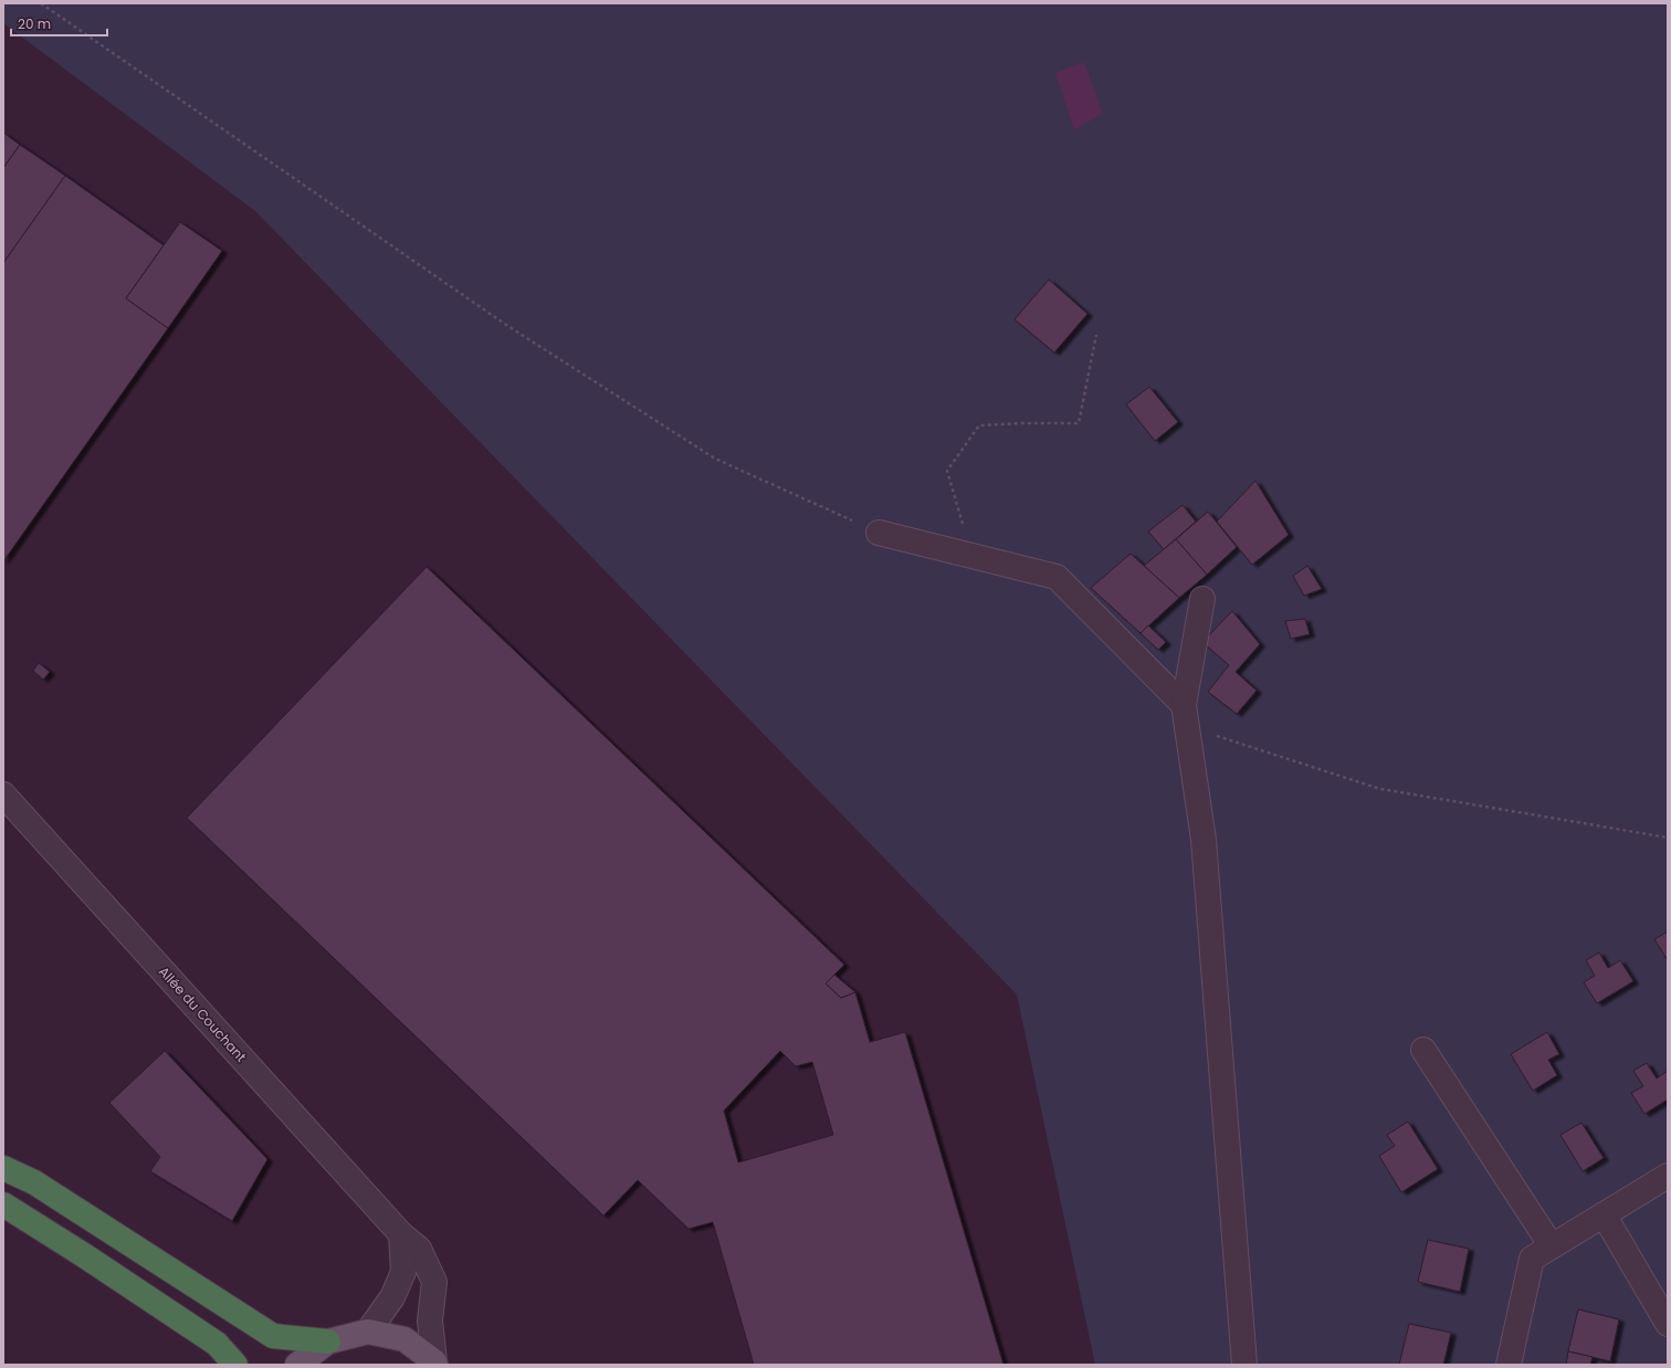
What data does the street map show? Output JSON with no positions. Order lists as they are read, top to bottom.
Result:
{
  "streets": {
    "street": ["Allée du Couchant"]
  },
  "scale_bar": "20 m"
}
